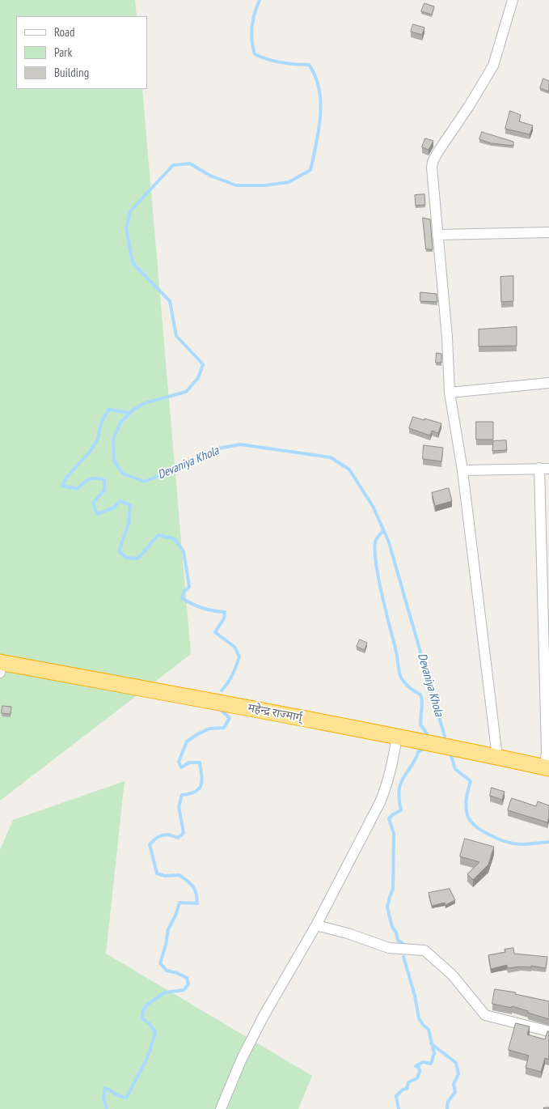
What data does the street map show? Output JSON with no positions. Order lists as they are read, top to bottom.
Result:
{
  "streets": {
    "highway": ["महेन्द्र राज्मार्ग्"]
  },
  "water": ["Devaniya Khola"],
  "legend": ["Road", "Park", "Building"]
}
